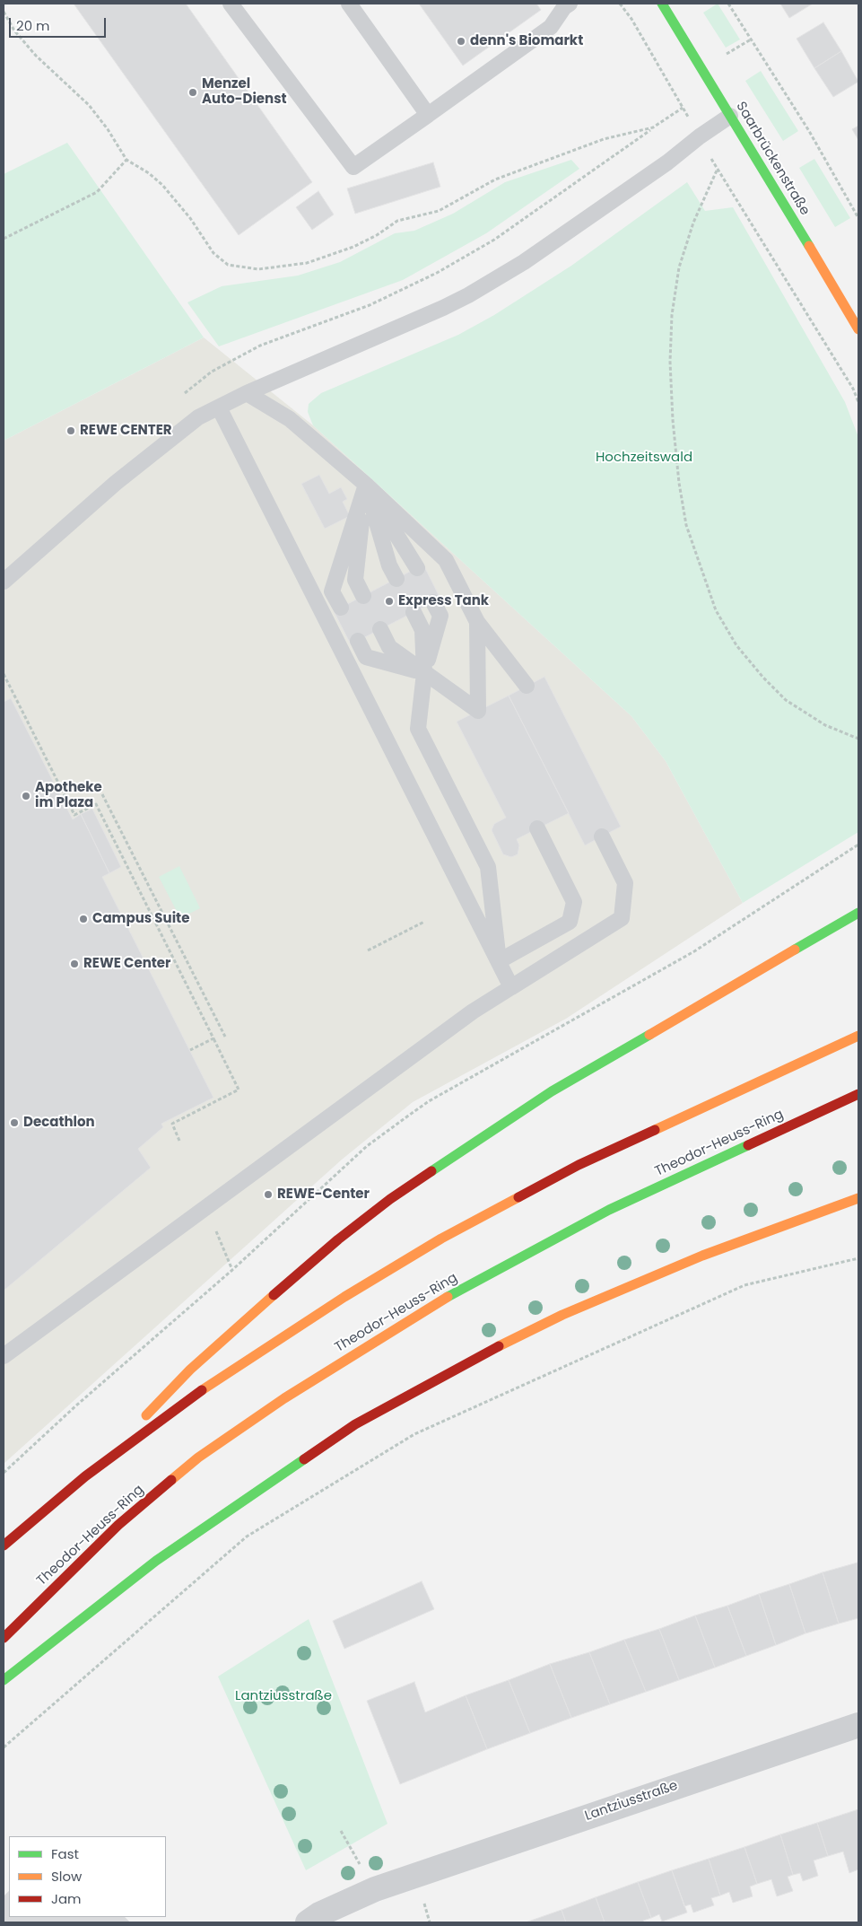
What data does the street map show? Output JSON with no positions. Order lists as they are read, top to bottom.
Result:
{
  "streets": {
    "main road": ["Saarbrückenstraße", "Theodor-Heuss-Ring"],
    "street": ["Lantziusstraße"]
  },
  "parks": ["Hochzeitswald", "Lantziusstraße"],
  "places": [
    "denn's Biomarkt",
    "Menzel Auto-Dienst",
    "REWE CENTER",
    "Express Tank",
    "Apotheke im Plaza",
    "Campus Suite",
    "REWE Center",
    "Decathlon",
    "REWE-Center"
  ],
  "legend": ["Fast", "Slow", "Jam"],
  "scale_bar": "20 m"
}
